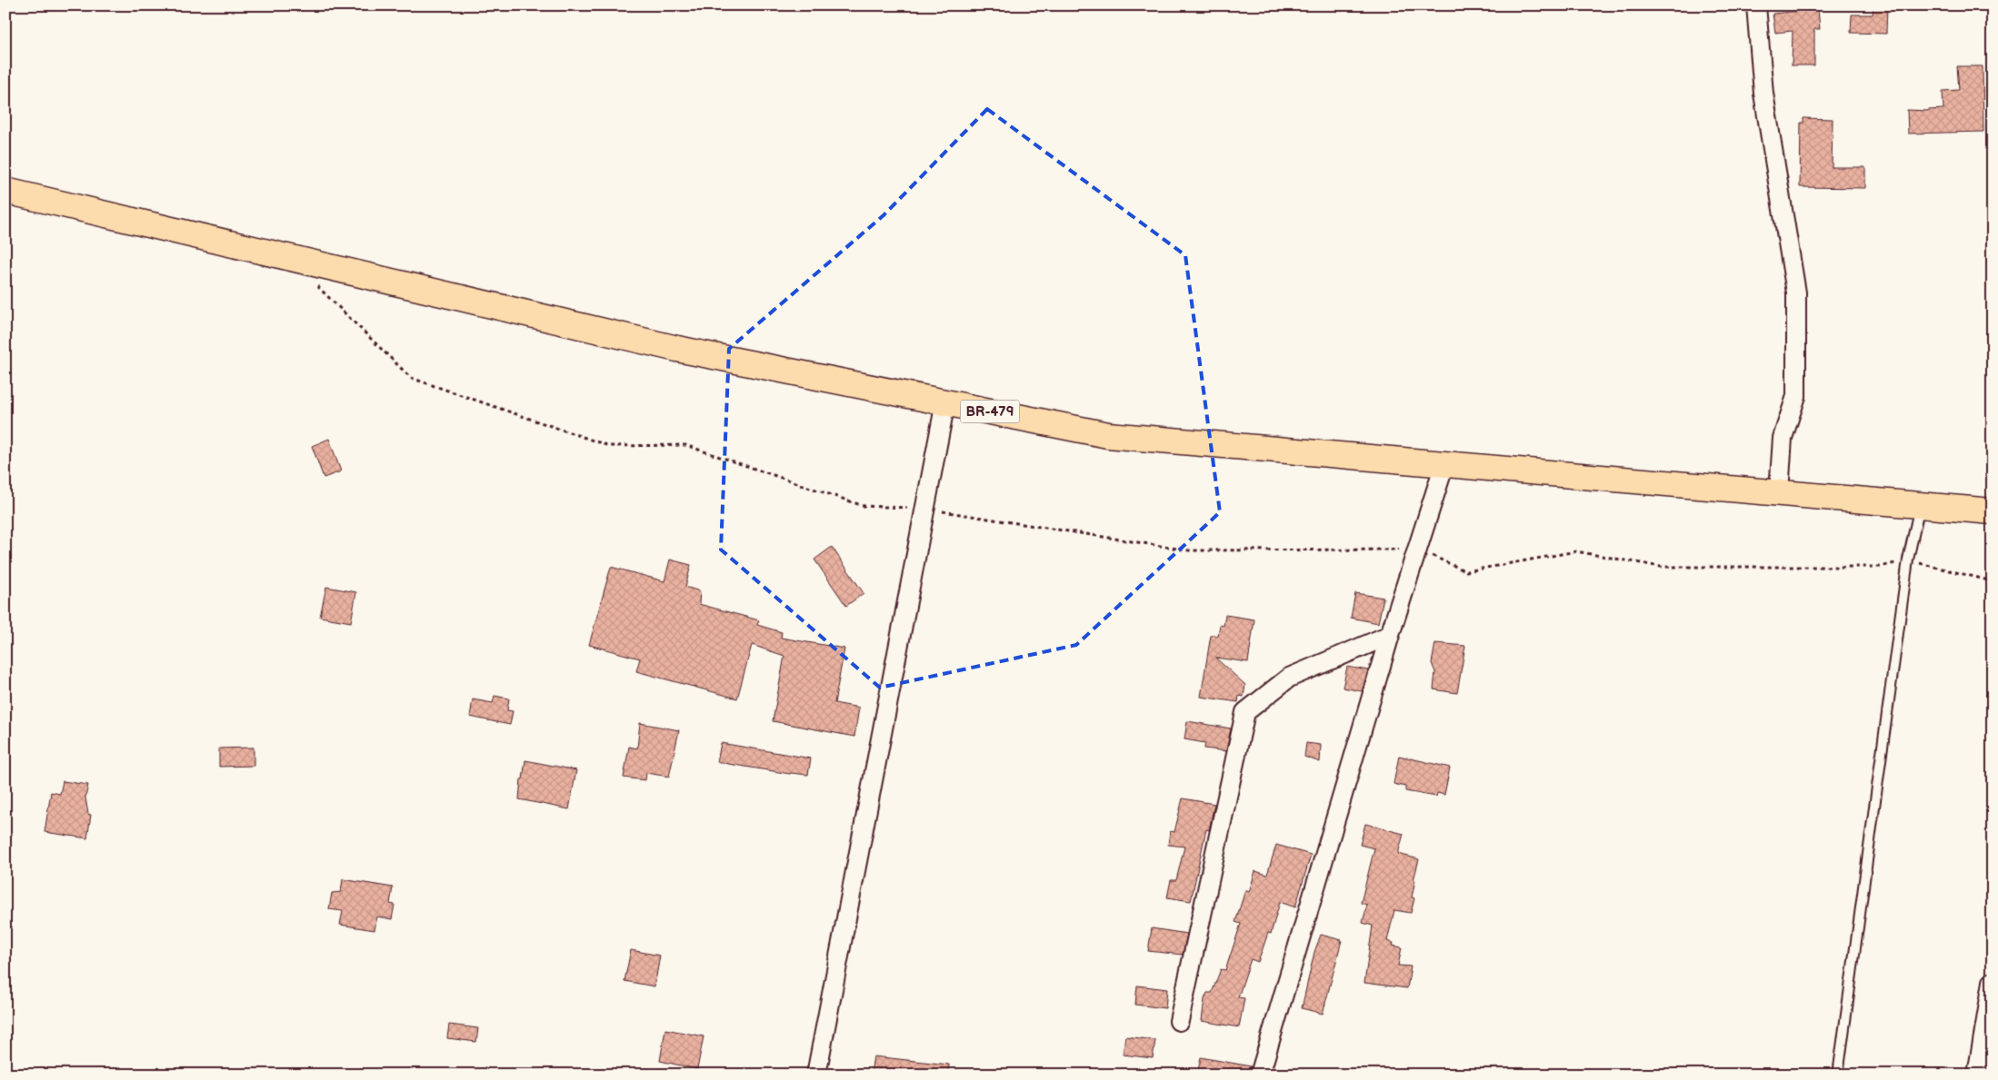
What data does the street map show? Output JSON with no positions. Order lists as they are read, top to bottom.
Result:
{
  "streets": {
    "main road": ["BR-479"]
  }
}
